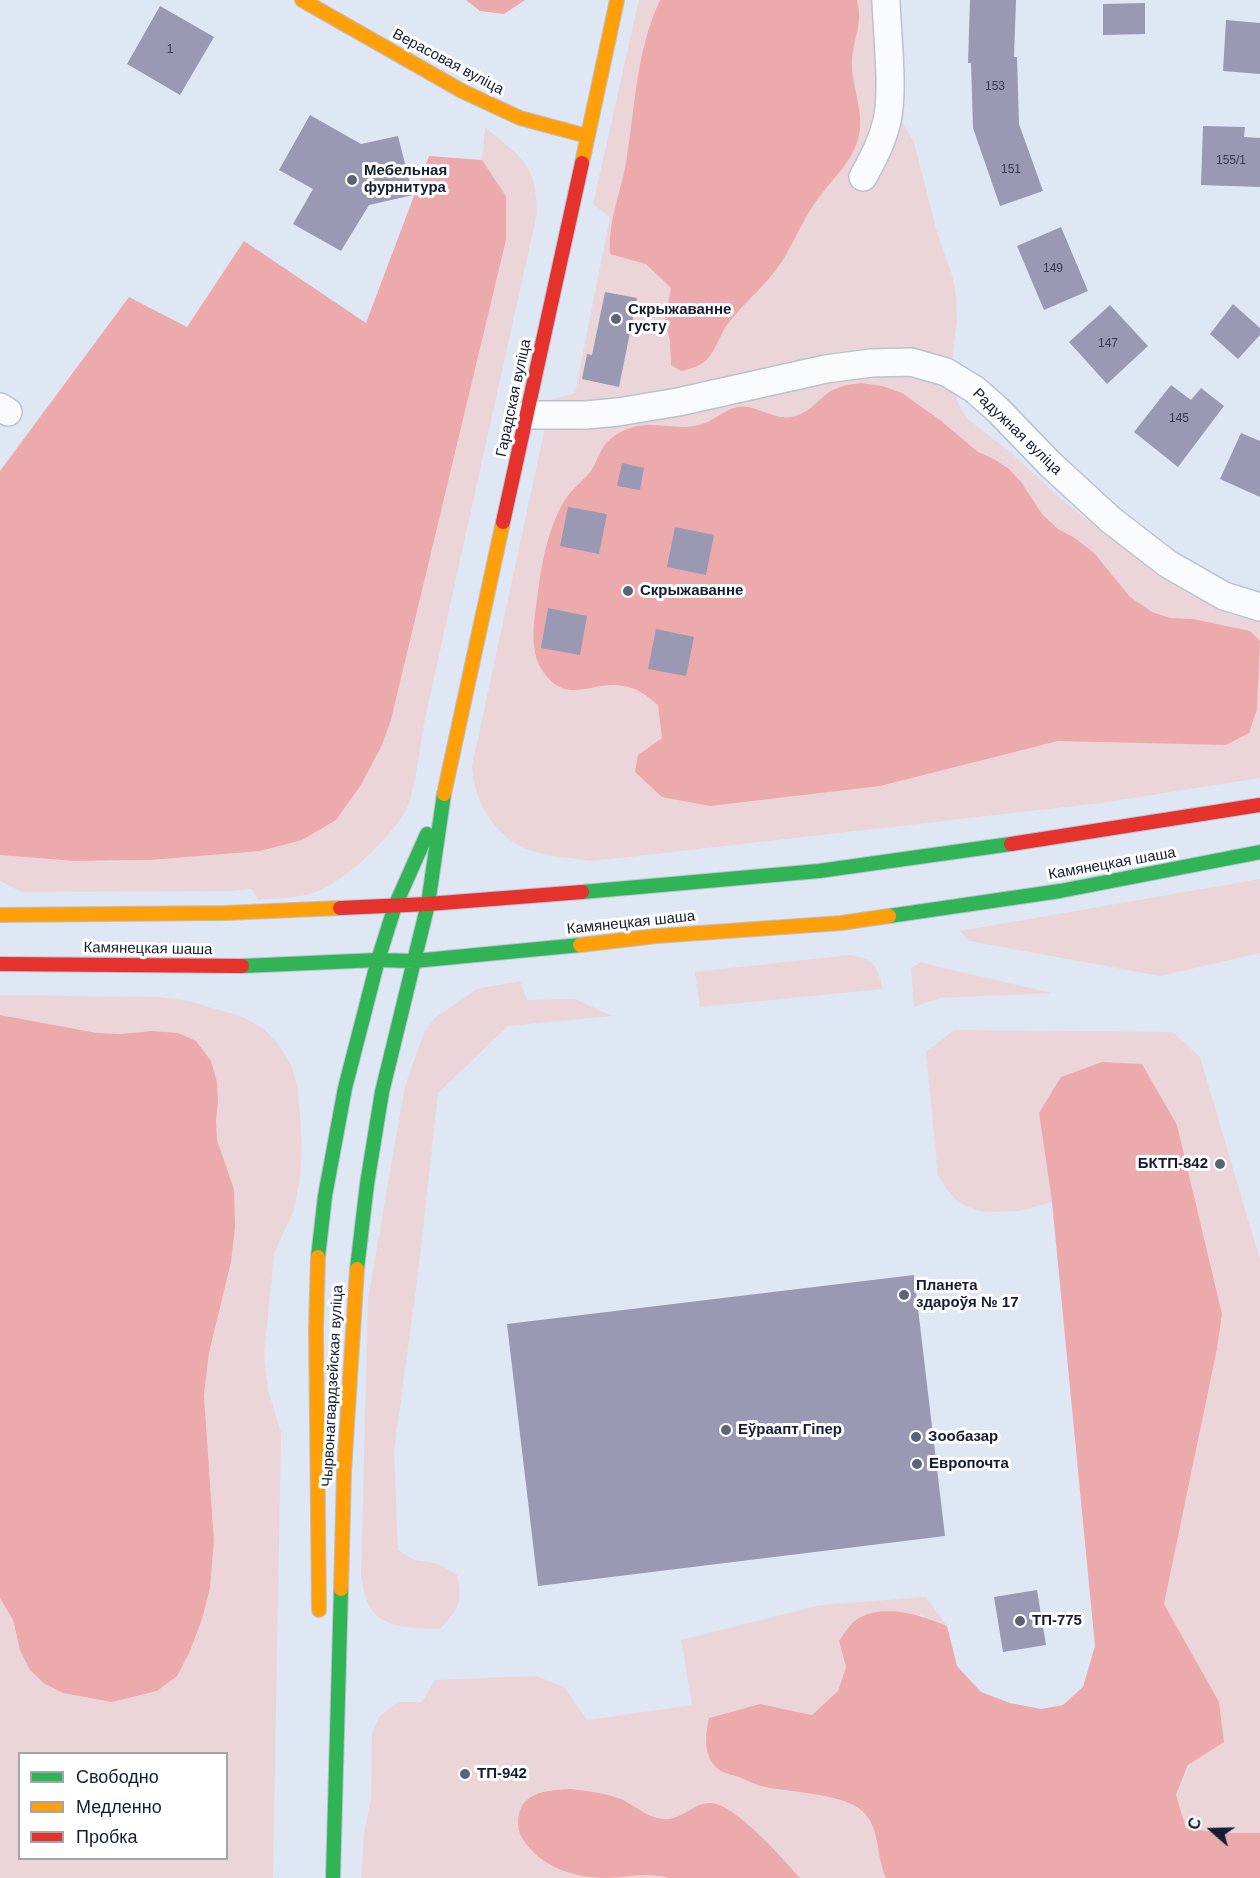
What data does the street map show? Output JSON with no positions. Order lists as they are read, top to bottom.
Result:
{
  "streets": {
    "main road": [
      "Верасовая вуліца",
      "Гарадская вуліца",
      "Камянецкая шаша",
      "Чырвонагвардзейская вуліца"
    ],
    "street": ["Радужная вуліца"]
  },
  "crossings": [
    ["Верасовая вуліца", "Гарадская вуліца"],
    ["Гарадская вуліца", "Радужная вуліца"],
    ["Гарадская вуліца", "Чырвонагвардзейская вуліца"],
    ["Камянецкая шаша", "Чырвонагвардзейская вуліца"]
  ],
  "places": [
    "Мебельная фурнитура",
    "Скрыжаванне густу",
    "Скрыжаванне",
    "БКТП-842",
    "Планета здароўя № 17",
    "Еўраапт Гіпер",
    "Зообазар",
    "Европочта",
    "ТП-775",
    "ТП-942"
  ],
  "house_numbers": [
    "1",
    "153",
    "155/1",
    "151",
    "149",
    "147",
    "145"
  ],
  "legend": ["Свободно", "Медленно", "Пробка"],
  "north": "left"
}
